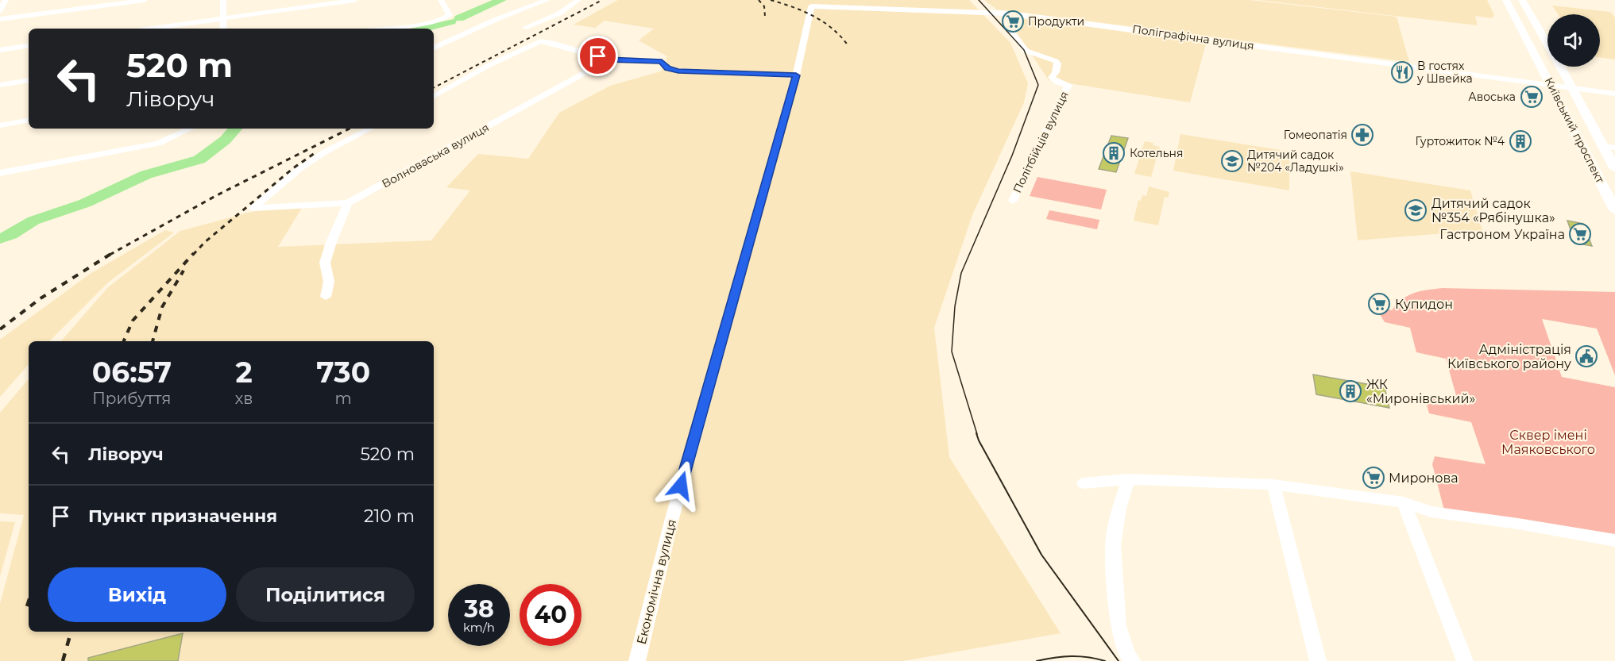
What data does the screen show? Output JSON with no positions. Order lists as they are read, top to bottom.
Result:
{
  "streets": {
    "main road": ["Київський проспект"],
    "street": [
      "Поліграфічна вулиця",
      "Політбійців вулиця",
      "Волноваська вулиця",
      "Економічна вулиця"
    ]
  },
  "crossings": [
    ["Поліграфічна вулиця", "Київський проспект"],
    ["Поліграфічна вулиця", "Політбійців вулиця"],
    ["Поліграфічна вулиця", "Економічна вулиця"]
  ],
  "parks": ["Сквер імені Маяковського"],
  "places": {
    "supermarket": [
      "Продукти",
      "Авоська",
      "Гастроном Україна",
      "Купидон",
      "Миронова"
    ],
    "restaurant": ["В гостях у Швейка"],
    "pharmacy": ["Гомеопатія"],
    "building": ["Гуртожиток №4", "Котельня", "ЖК «Миронівський»"],
    "school or university": ["Дитячий садок №204 «Ладушкі»", "Дитячий садок №354 «Рябінушка»"],
    "public building": ["Адміністрація Київського району"]
  },
  "page": {
    "turn": ["520 m", "Ліворуч"],
    "eta": [
      "06:57",
      "Прибуття",
      "2",
      "хв",
      "730",
      "m"
    ],
    "list": [
      {
        "name": "Ліворуч",
        "value": "520 m"
      },
      {
        "name": "Пункт призначення",
        "value": "210 m"
      }
    ],
    "buttons": ["Вихід", "Поділитися"],
    "speed": "38 km/h",
    "limit": "40"
  }
}
